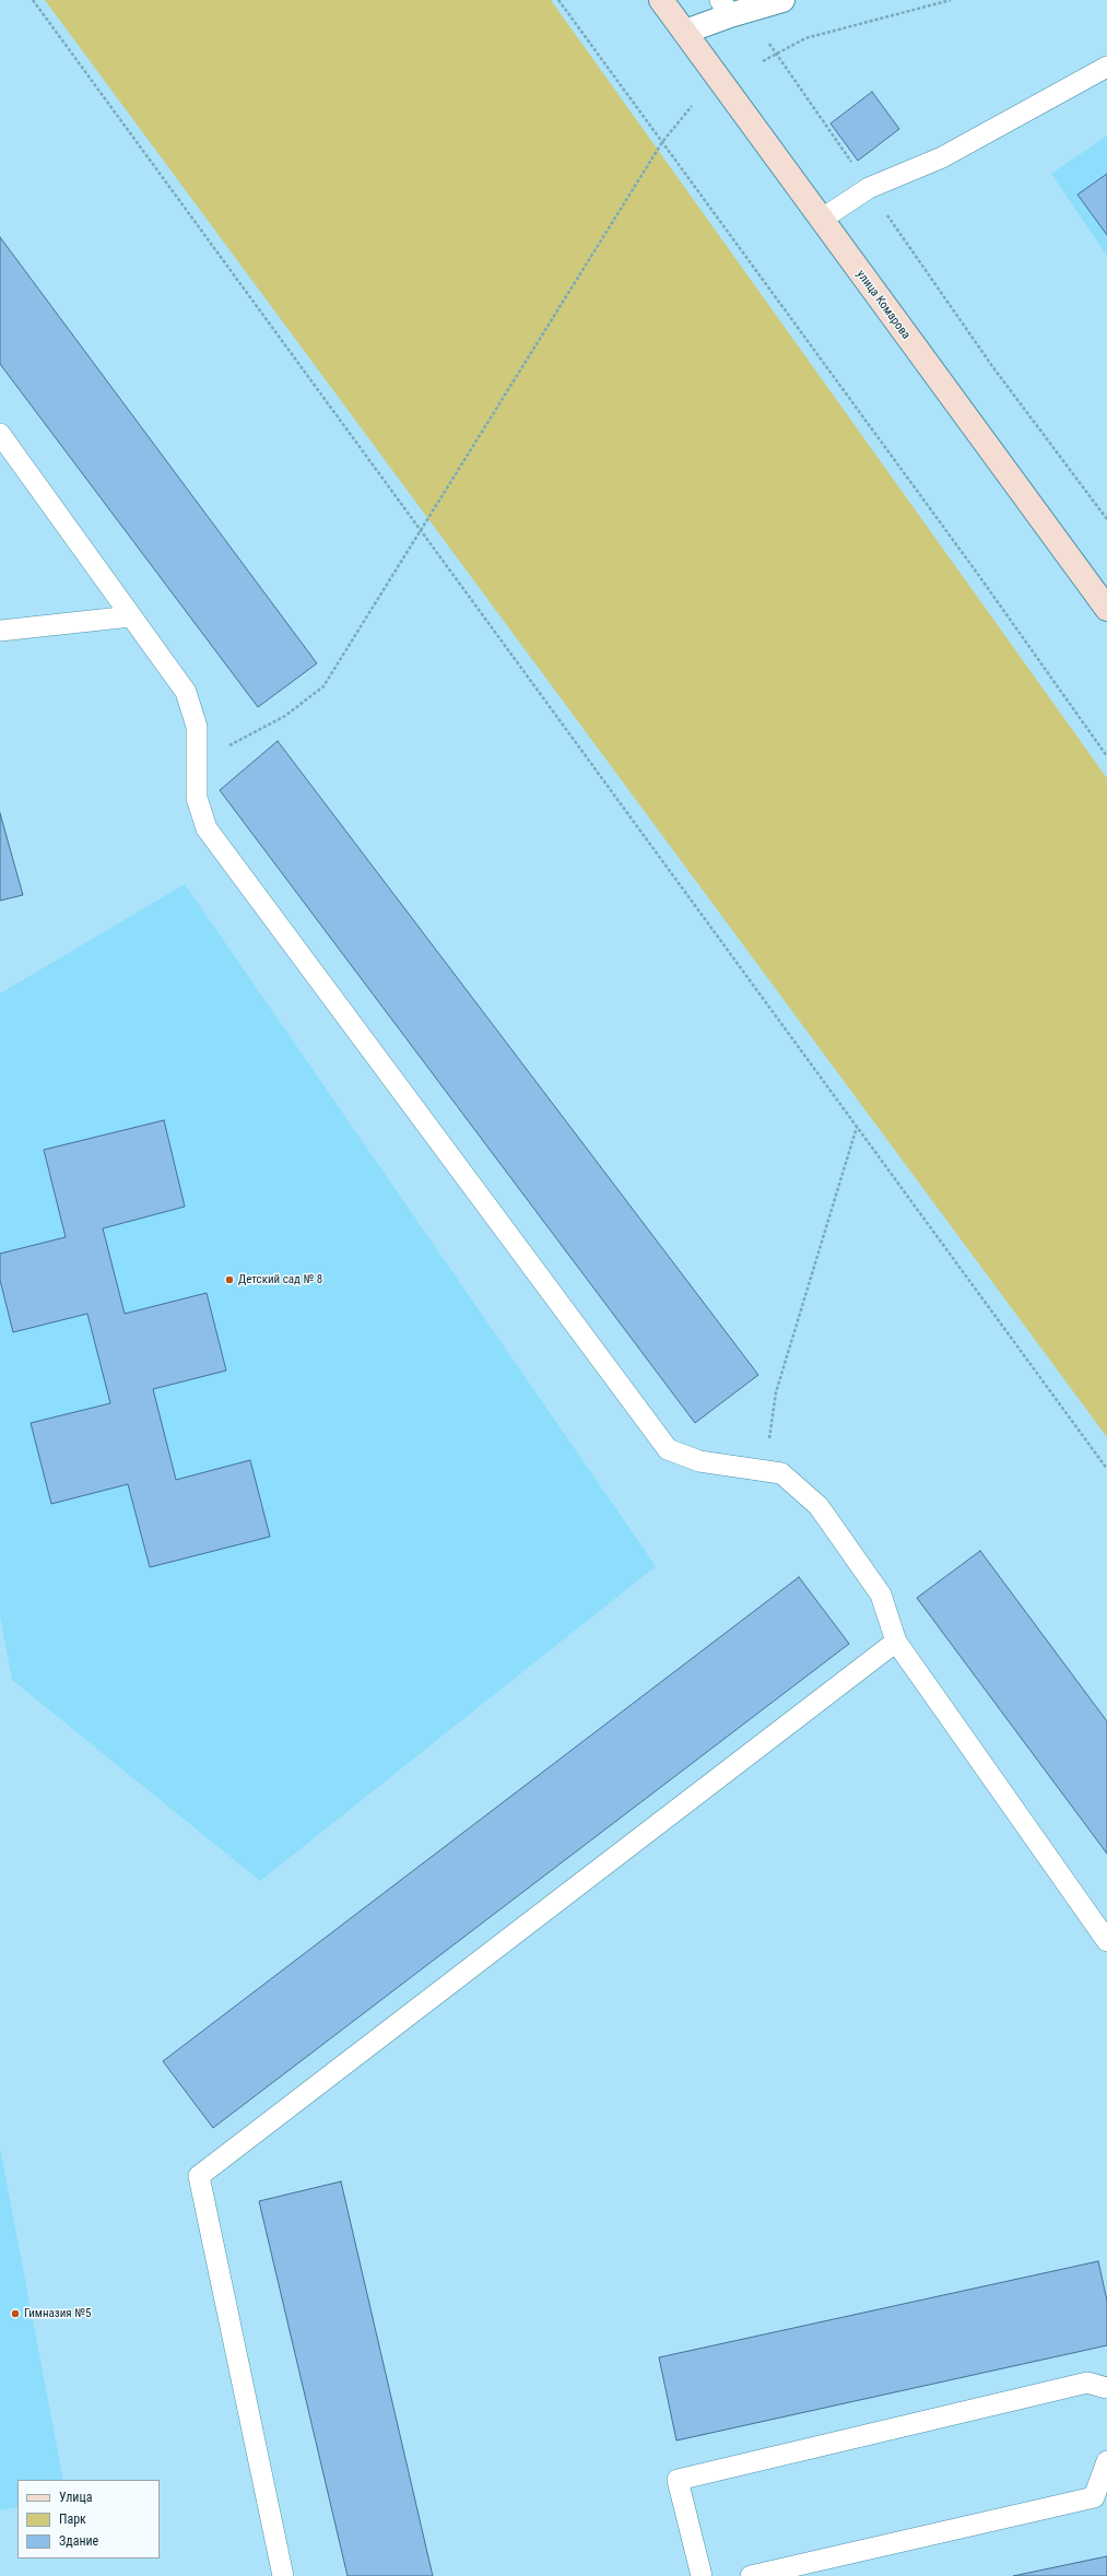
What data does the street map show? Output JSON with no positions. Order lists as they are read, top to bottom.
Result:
{
  "streets": {
    "main road": ["улица Комарова"]
  },
  "places": ["Детский сад № 8", "Гимназия №5"],
  "legend": ["Улица", "Парк", "Здание"]
}
